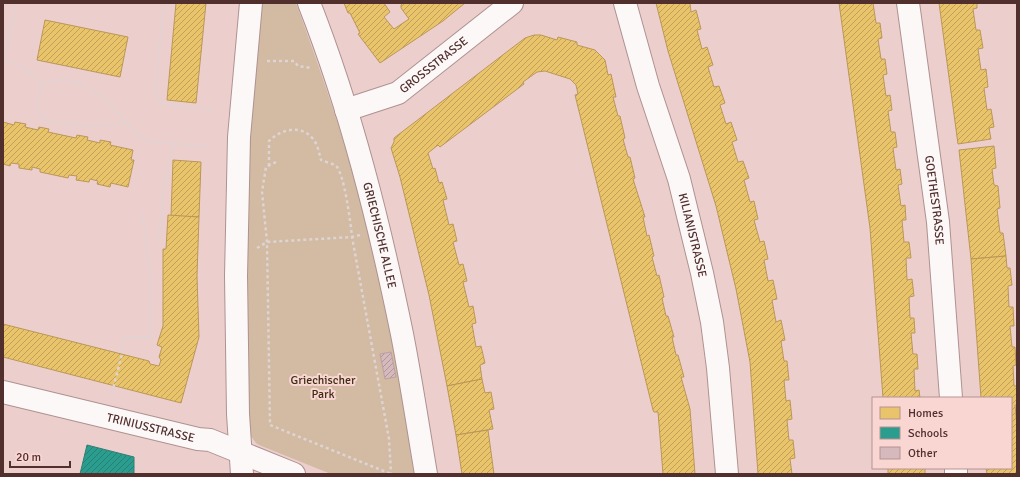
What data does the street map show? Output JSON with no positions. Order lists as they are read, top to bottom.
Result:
{
  "streets": {
    "street": [
      "GROSSSTRASSE",
      "GOETHESTRASSE",
      "GRIECHISCHE ALLEE",
      "KILIANISTRASSE",
      "TRINIUSSTRASSE"
    ]
  },
  "crossings": [
    ["GROSSSTRASSE", "GRIECHISCHE ALLEE"]
  ],
  "parks": ["Griechischer Park"],
  "legend": ["Homes", "Schools", "Other"],
  "scale_bar": "20 m"
}
